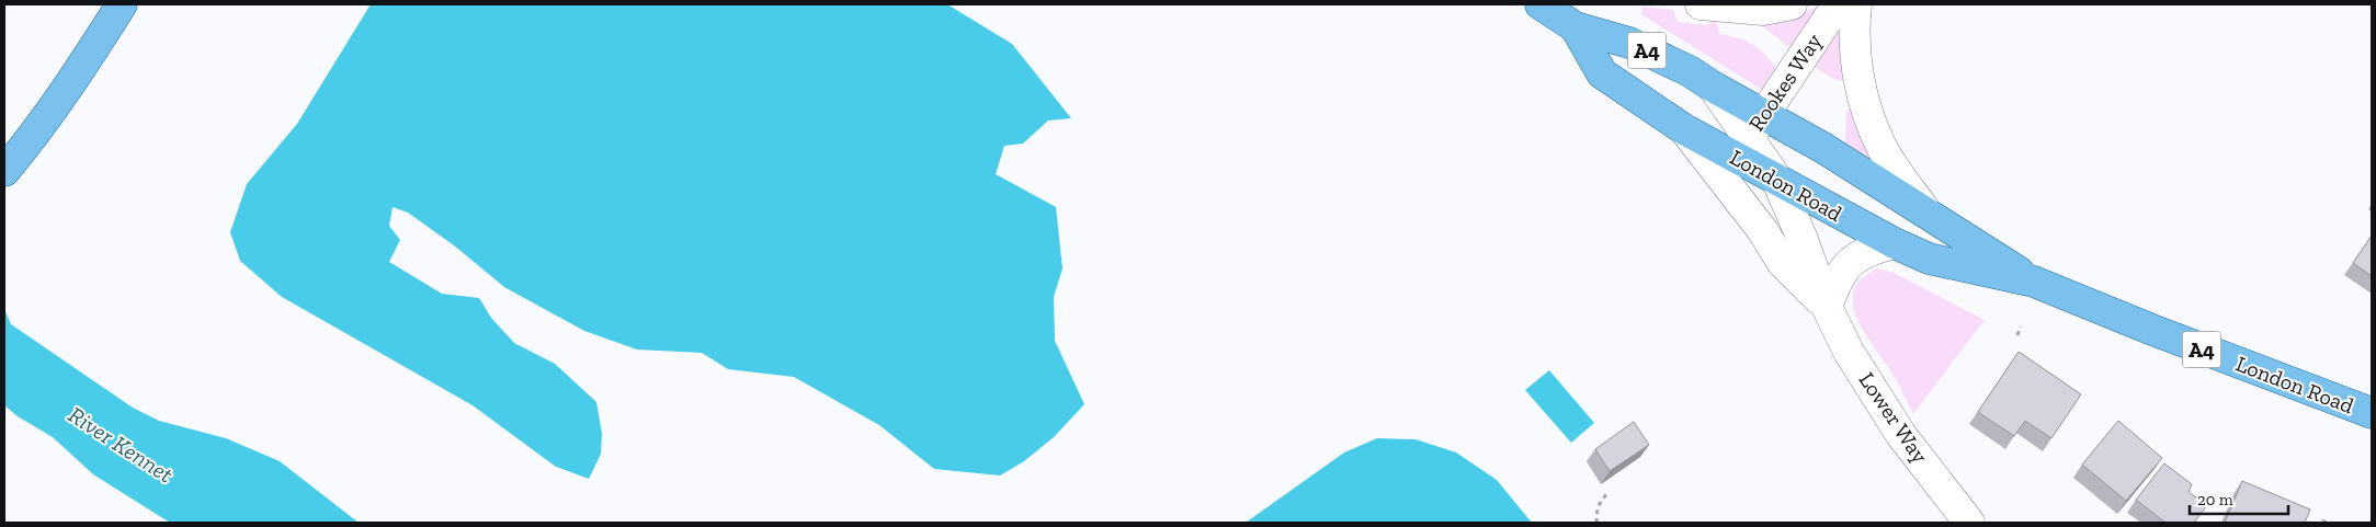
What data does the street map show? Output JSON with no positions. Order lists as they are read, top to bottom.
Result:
{
  "streets": {
    "main road": ["A4", "London Road"],
    "street": ["Rookes Way", "Lower Way"]
  },
  "crossings": [
    ["Rookes Way", "London Road"],
    ["London Road", "Lower Way"]
  ],
  "water": ["River Kennet"],
  "scale_bar": "20 m"
}
